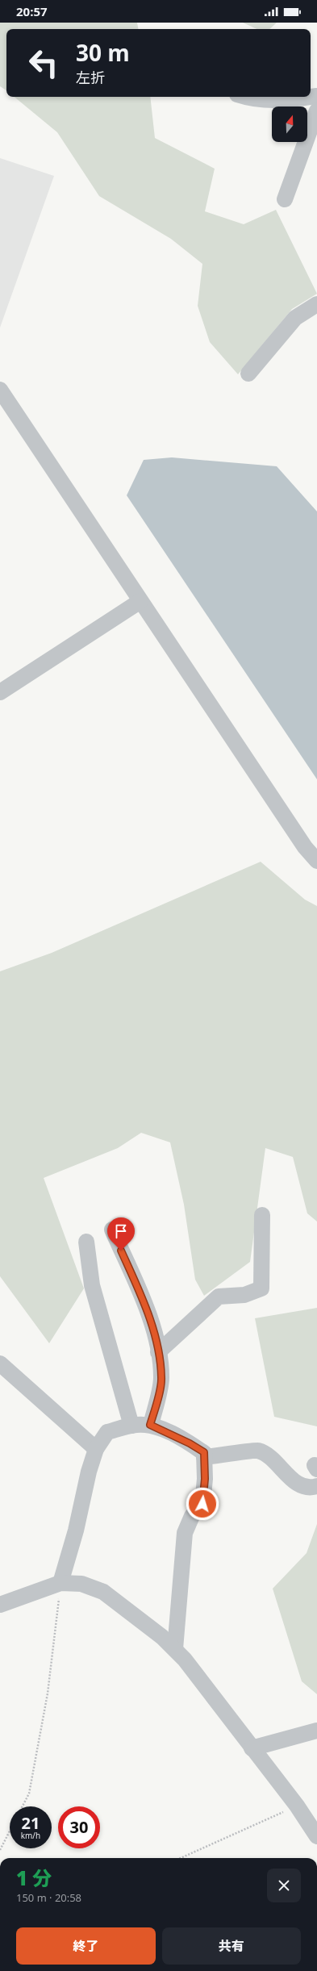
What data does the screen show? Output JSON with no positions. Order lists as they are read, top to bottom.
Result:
{
  "north": "top",
  "page": {
    "status": "20:57",
    "turn": ["30 m", "左折"],
    "speed": "21 km/h",
    "limit": "30",
    "heading": ["1 分", "150 m · 20:58"],
    "buttons": ["終了", "共有"]
  }
}
